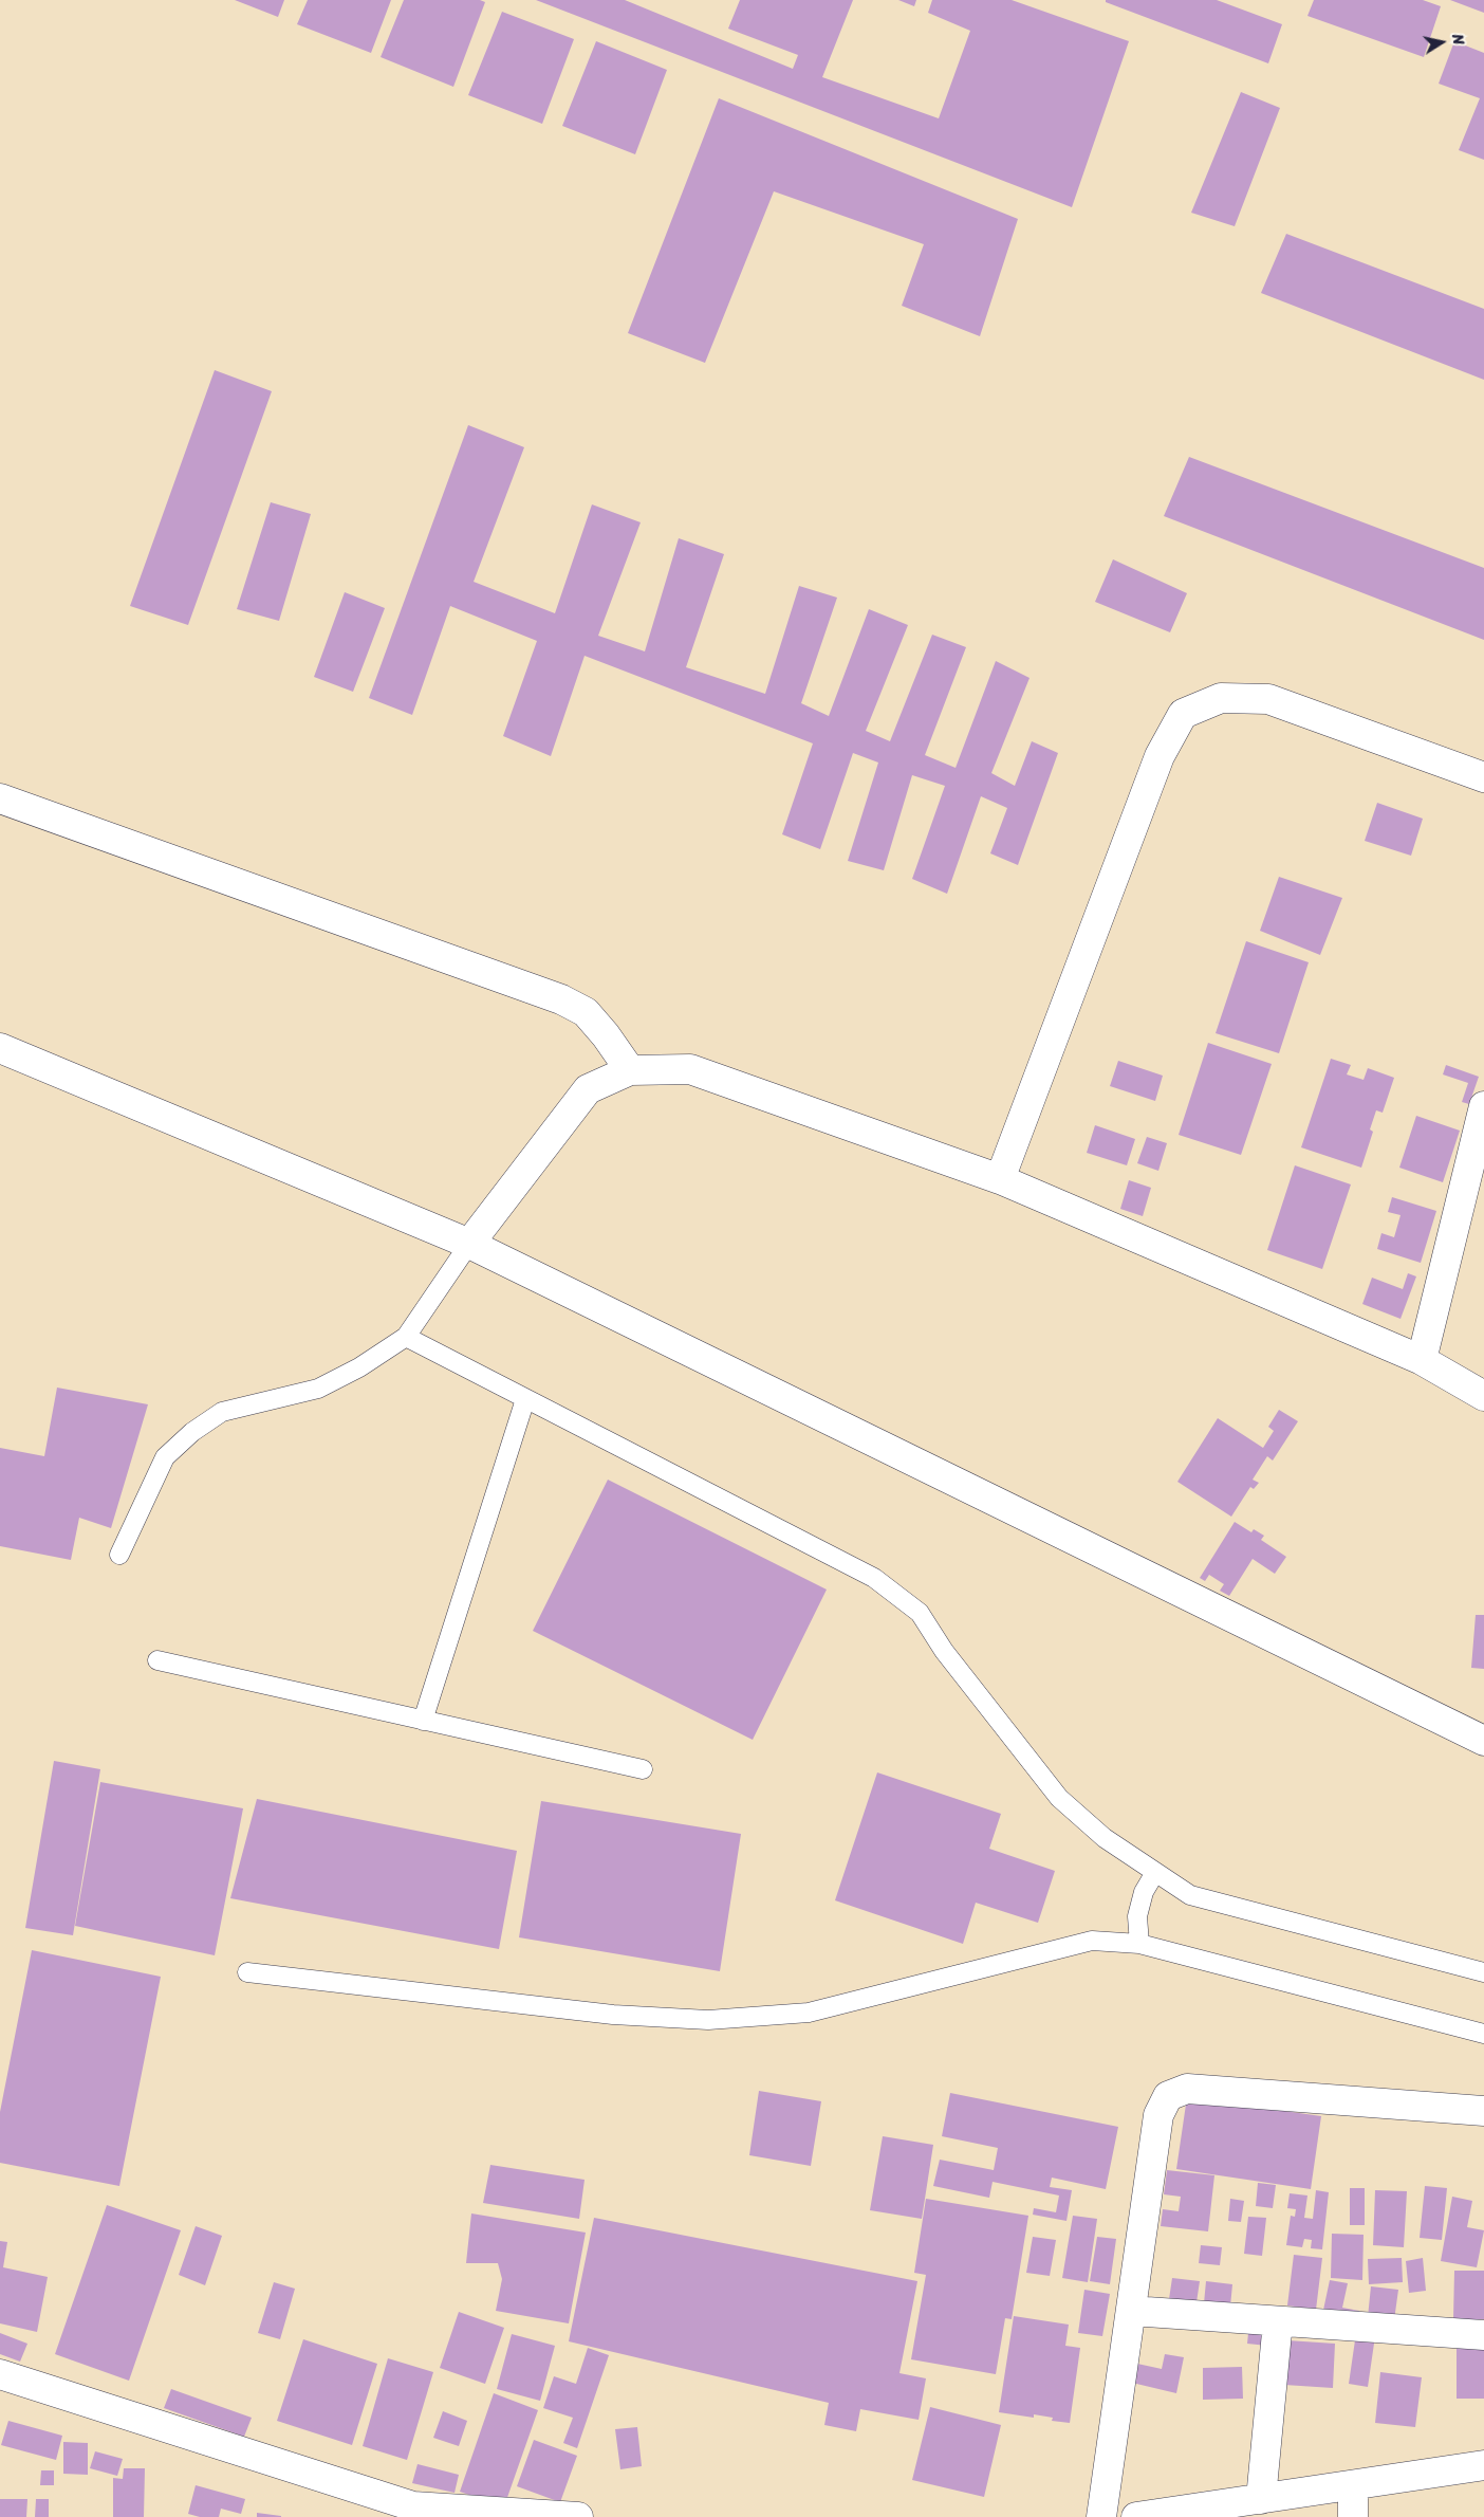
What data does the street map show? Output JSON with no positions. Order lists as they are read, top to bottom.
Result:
{
  "north": "right"
}
